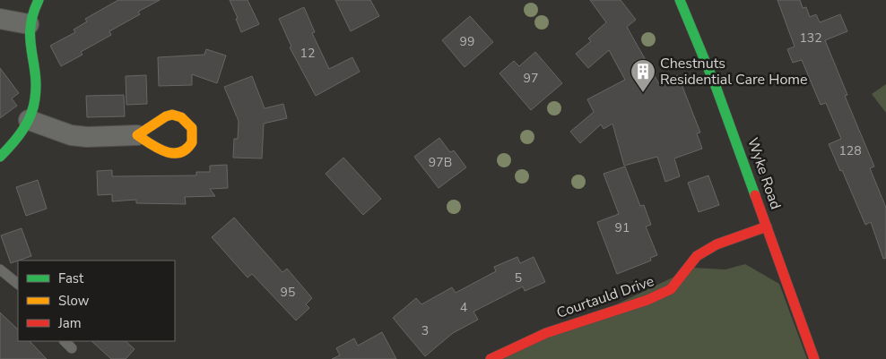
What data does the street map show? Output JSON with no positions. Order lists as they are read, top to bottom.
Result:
{
  "streets": {
    "street": ["Wyke Road", "Courtauld Drive"]
  },
  "crossings": [
    ["Wyke Road", "Courtauld Drive"]
  ],
  "places": {
    "building": ["Chestnuts Residential Care Home"]
  },
  "house_numbers": [
    "132",
    "99",
    "12",
    "97",
    "128",
    "97B",
    "91",
    "5",
    "95",
    "4",
    "3"
  ],
  "legend": ["Fast", "Slow", "Jam"]
}
